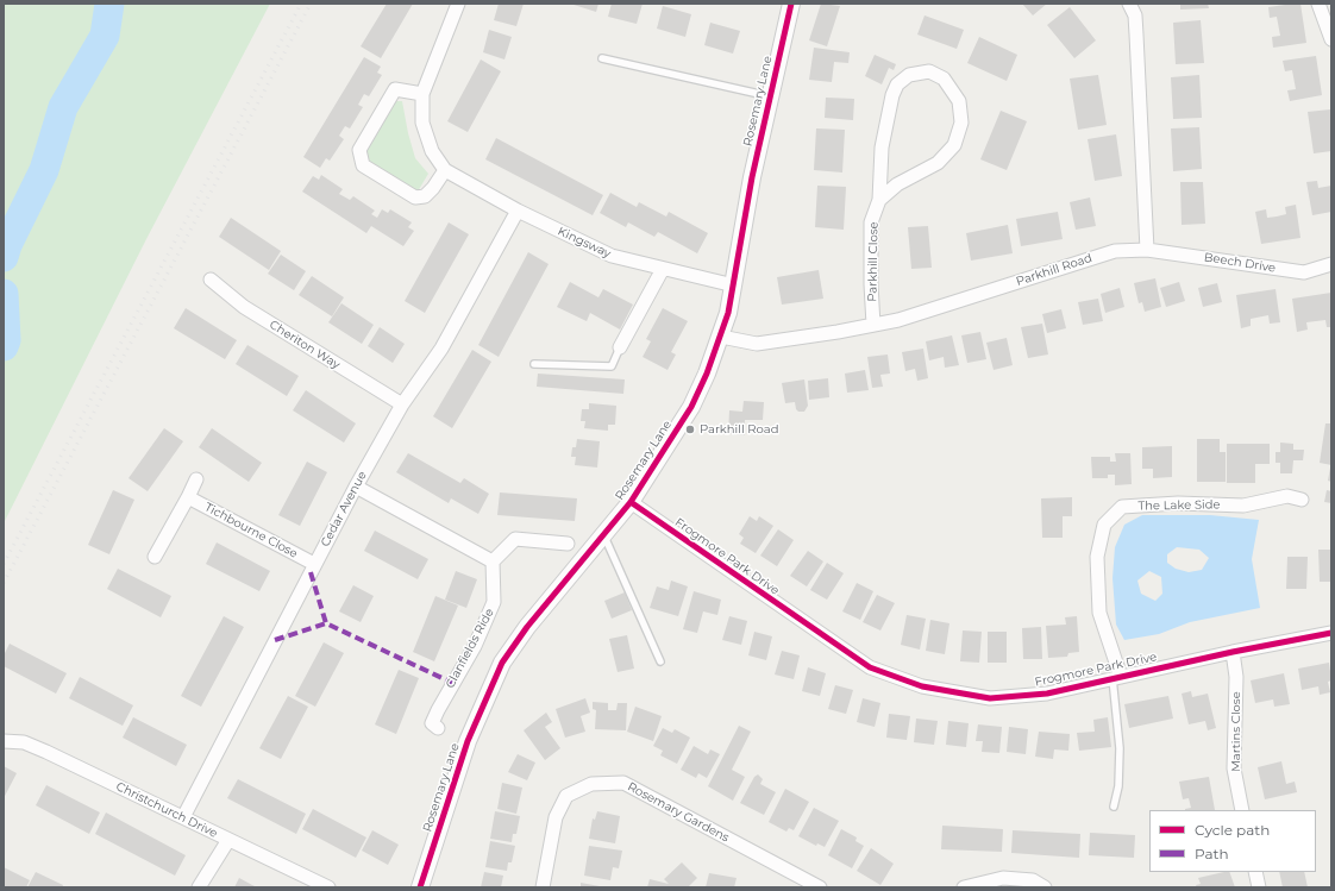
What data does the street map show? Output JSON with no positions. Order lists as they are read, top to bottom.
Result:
{
  "streets": {
    "street": [
      "Rosemary Lane",
      "Kingsway",
      "Parkhill Close",
      "Beech Drive",
      "Parkhill Road",
      "Cheriton Way",
      "The Lake Side",
      "Cedar Avenue",
      "Tichbourne Close",
      "Frogmore Park Drive",
      "Clanfields Ride",
      "Martins Close",
      "Christchurch Drive",
      "Rosemary Gardens"
    ]
  },
  "crossings": [
    ["Rosemary Lane", "Kingsway"],
    ["Rosemary Lane", "Parkhill Road"],
    ["Rosemary Lane", "Frogmore Park Drive"],
    ["Kingsway", "Cedar Avenue"],
    ["Parkhill Close", "Parkhill Road"],
    ["Beech Drive", "Parkhill Road"],
    ["Cheriton Way", "Cedar Avenue"],
    ["The Lake Side", "Frogmore Park Drive"],
    ["Cedar Avenue", "Tichbourne Close"],
    ["Cedar Avenue", "Christchurch Drive"],
    ["Frogmore Park Drive", "Martins Close"]
  ],
  "places": ["Parkhill Road"],
  "legend": ["Cycle path", "Path"]
}
